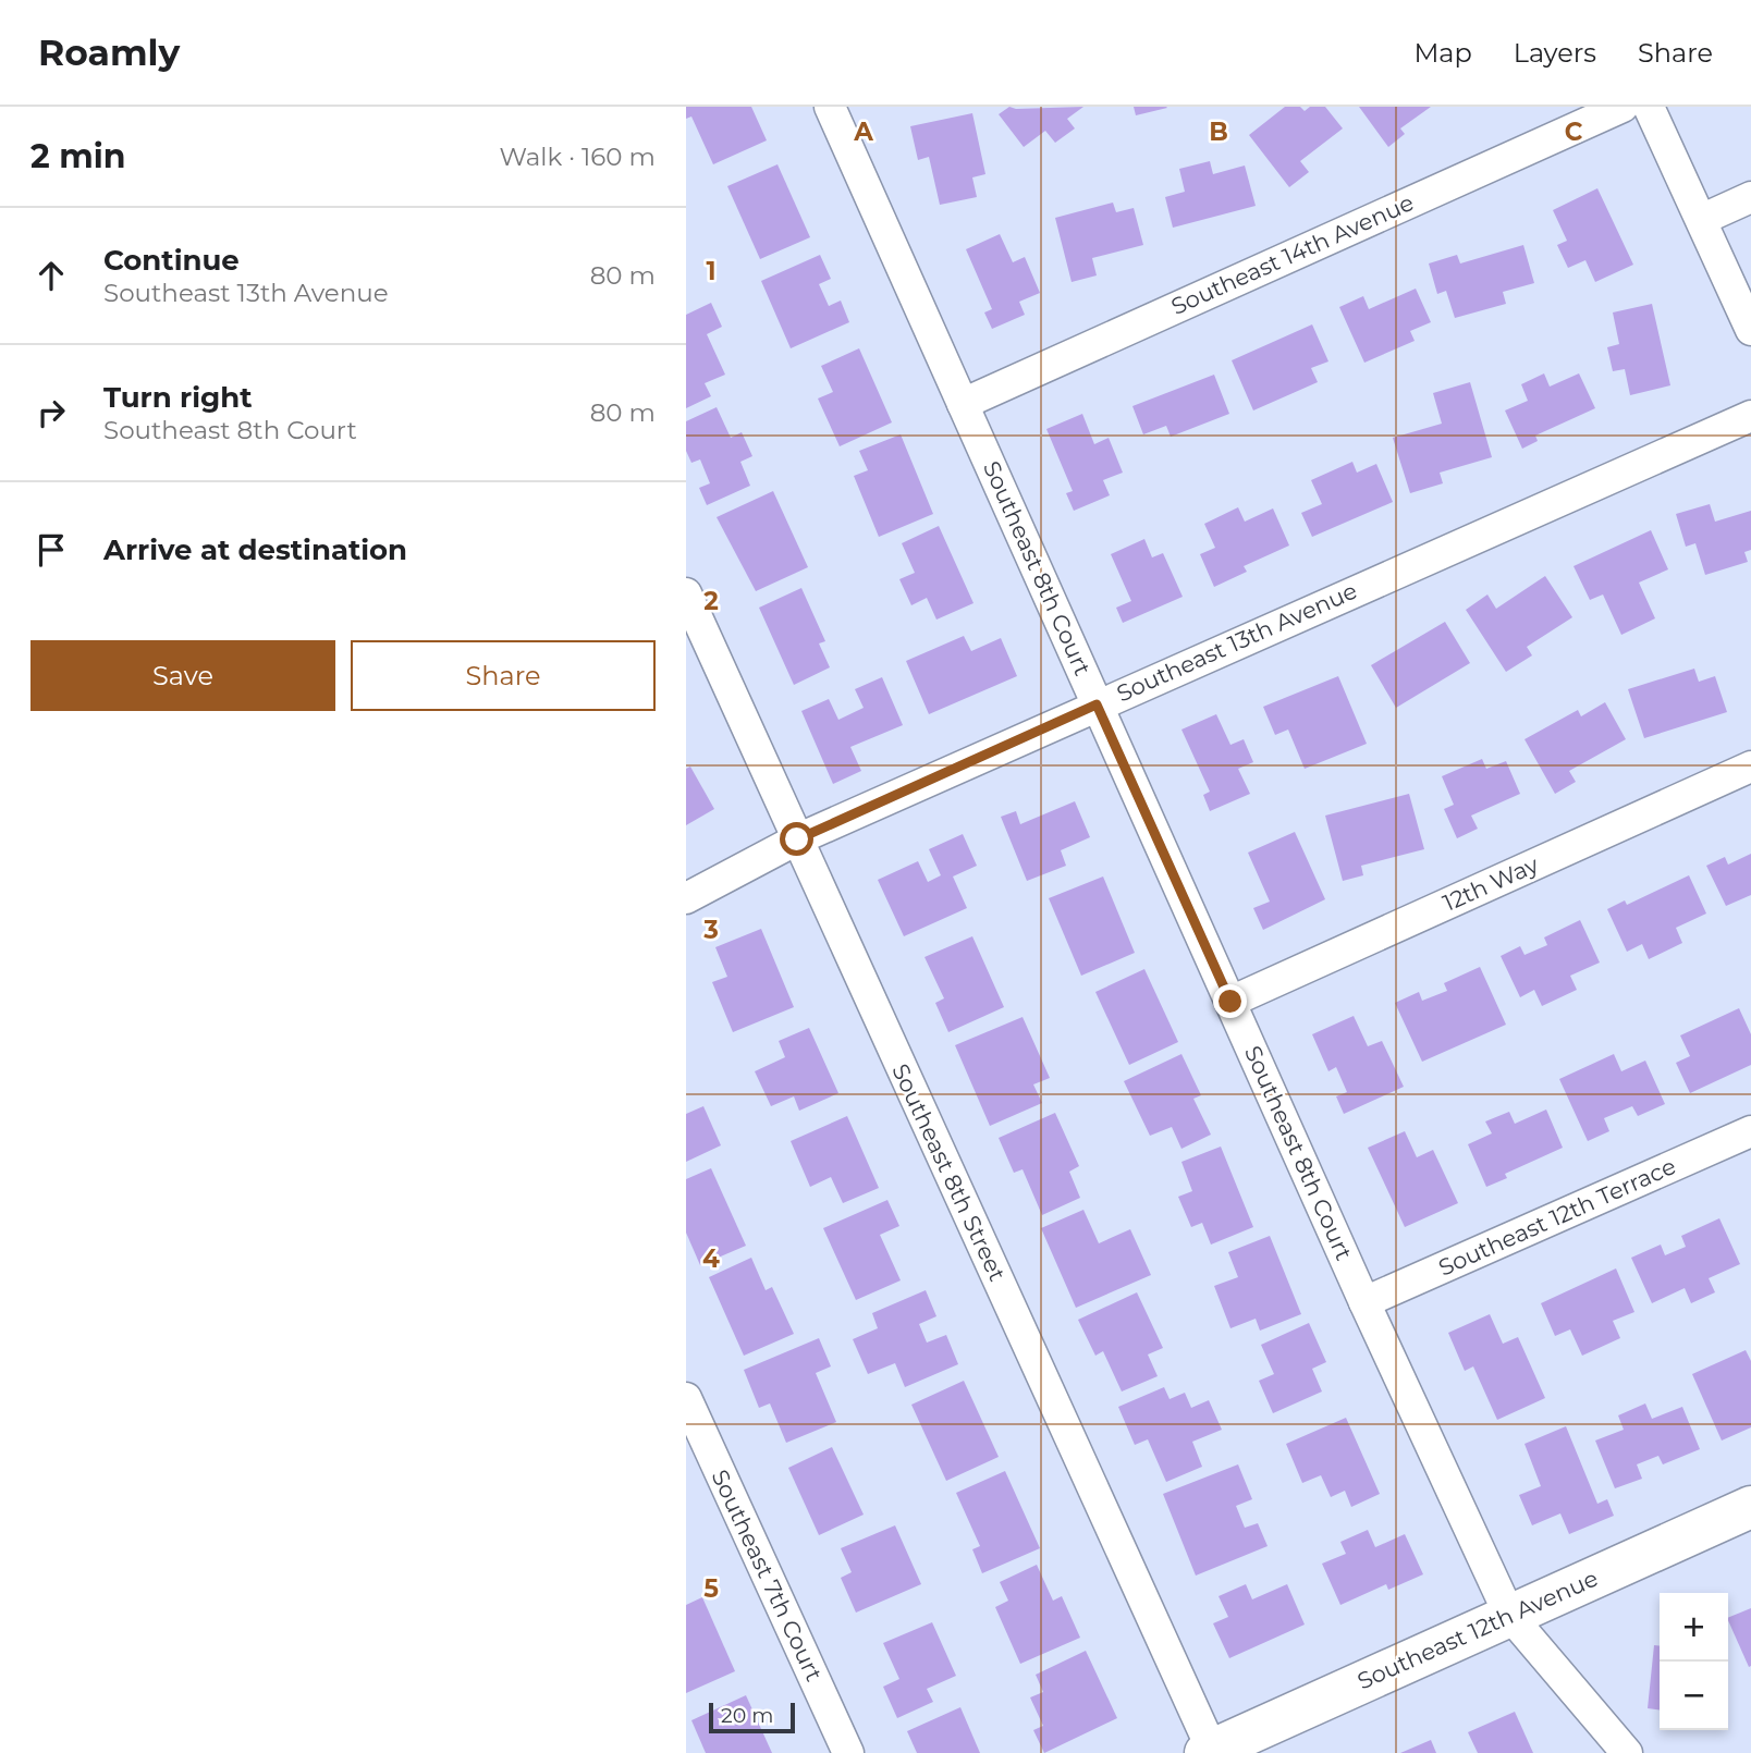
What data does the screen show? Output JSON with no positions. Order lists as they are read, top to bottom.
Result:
{
  "streets": {
    "street": [
      "Southeast 14th Avenue",
      "Southeast 8th Court",
      "Southeast 13th Avenue",
      "12th Way",
      "Southeast 8th Street",
      "Southeast 12th Terrace",
      "Southeast 7th Court",
      "Southeast 12th Avenue"
    ]
  },
  "crossings": [
    ["Southeast 14th Avenue", "Southeast 8th Court"],
    ["Southeast 8th Court", "Southeast 13th Avenue"],
    ["Southeast 8th Court", "12th Way"],
    ["Southeast 8th Court", "Southeast 12th Terrace"],
    ["Southeast 8th Court", "Southeast 12th Avenue"],
    ["Southeast 13th Avenue", "Southeast 8th Street"],
    ["Southeast 8th Street", "Southeast 12th Avenue"]
  ],
  "scale_bar": "20 m",
  "page": {
    "header": "Roamly",
    "nav": ["Map", "Layers", "Share"],
    "heading": ["2 min", "Walk · 160 m"],
    "list": [
      ["Continue", "Southeast 13th Avenue", "80 m"],
      ["Turn right", "Southeast 8th Court", "80 m"],
      "Arrive at destination"
    ],
    "buttons": ["Save", "Share"],
    "map_buttons": ["+", "−"],
    "scale": "20 m"
  },
  "grid": {
    "columns": ["A", "B", "C"],
    "rows": [
      "1",
      "2",
      "3",
      "4",
      "5"
    ]
  }
}
